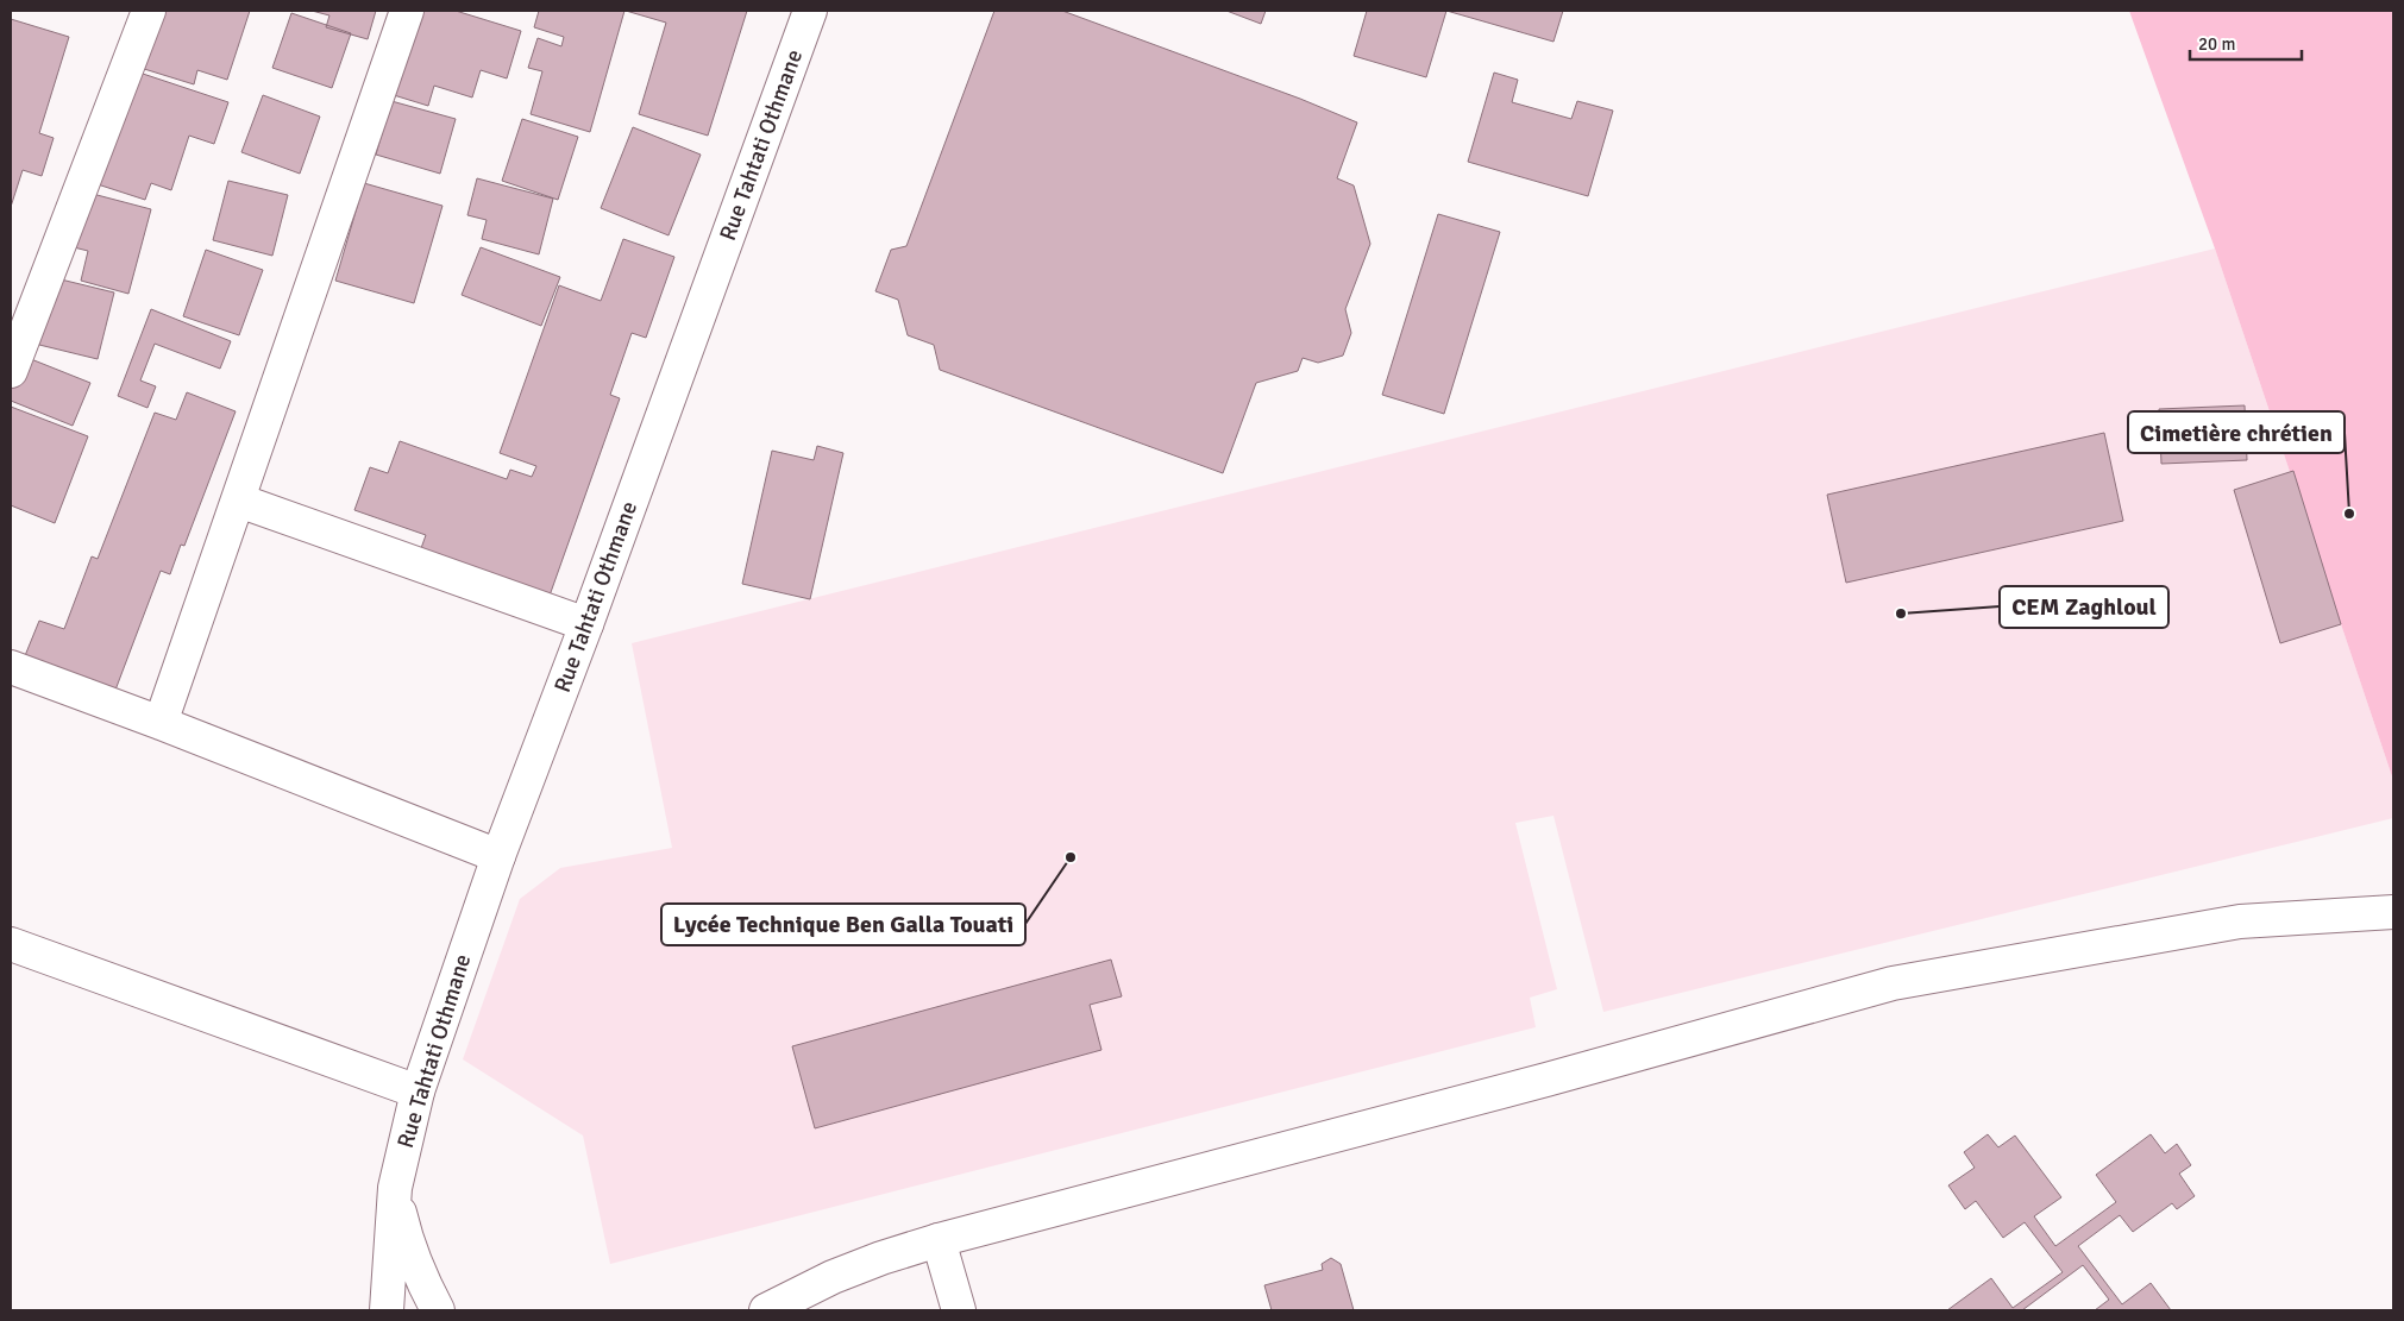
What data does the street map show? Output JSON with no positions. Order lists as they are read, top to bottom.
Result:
{
  "streets": {
    "main road": ["Rue Tahtati Othmane"]
  },
  "places": ["Cimetière chrétien", "CEM Zaghloul", "Lycée Technique Ben Galla Touati"],
  "scale_bar": "20 m"
}
